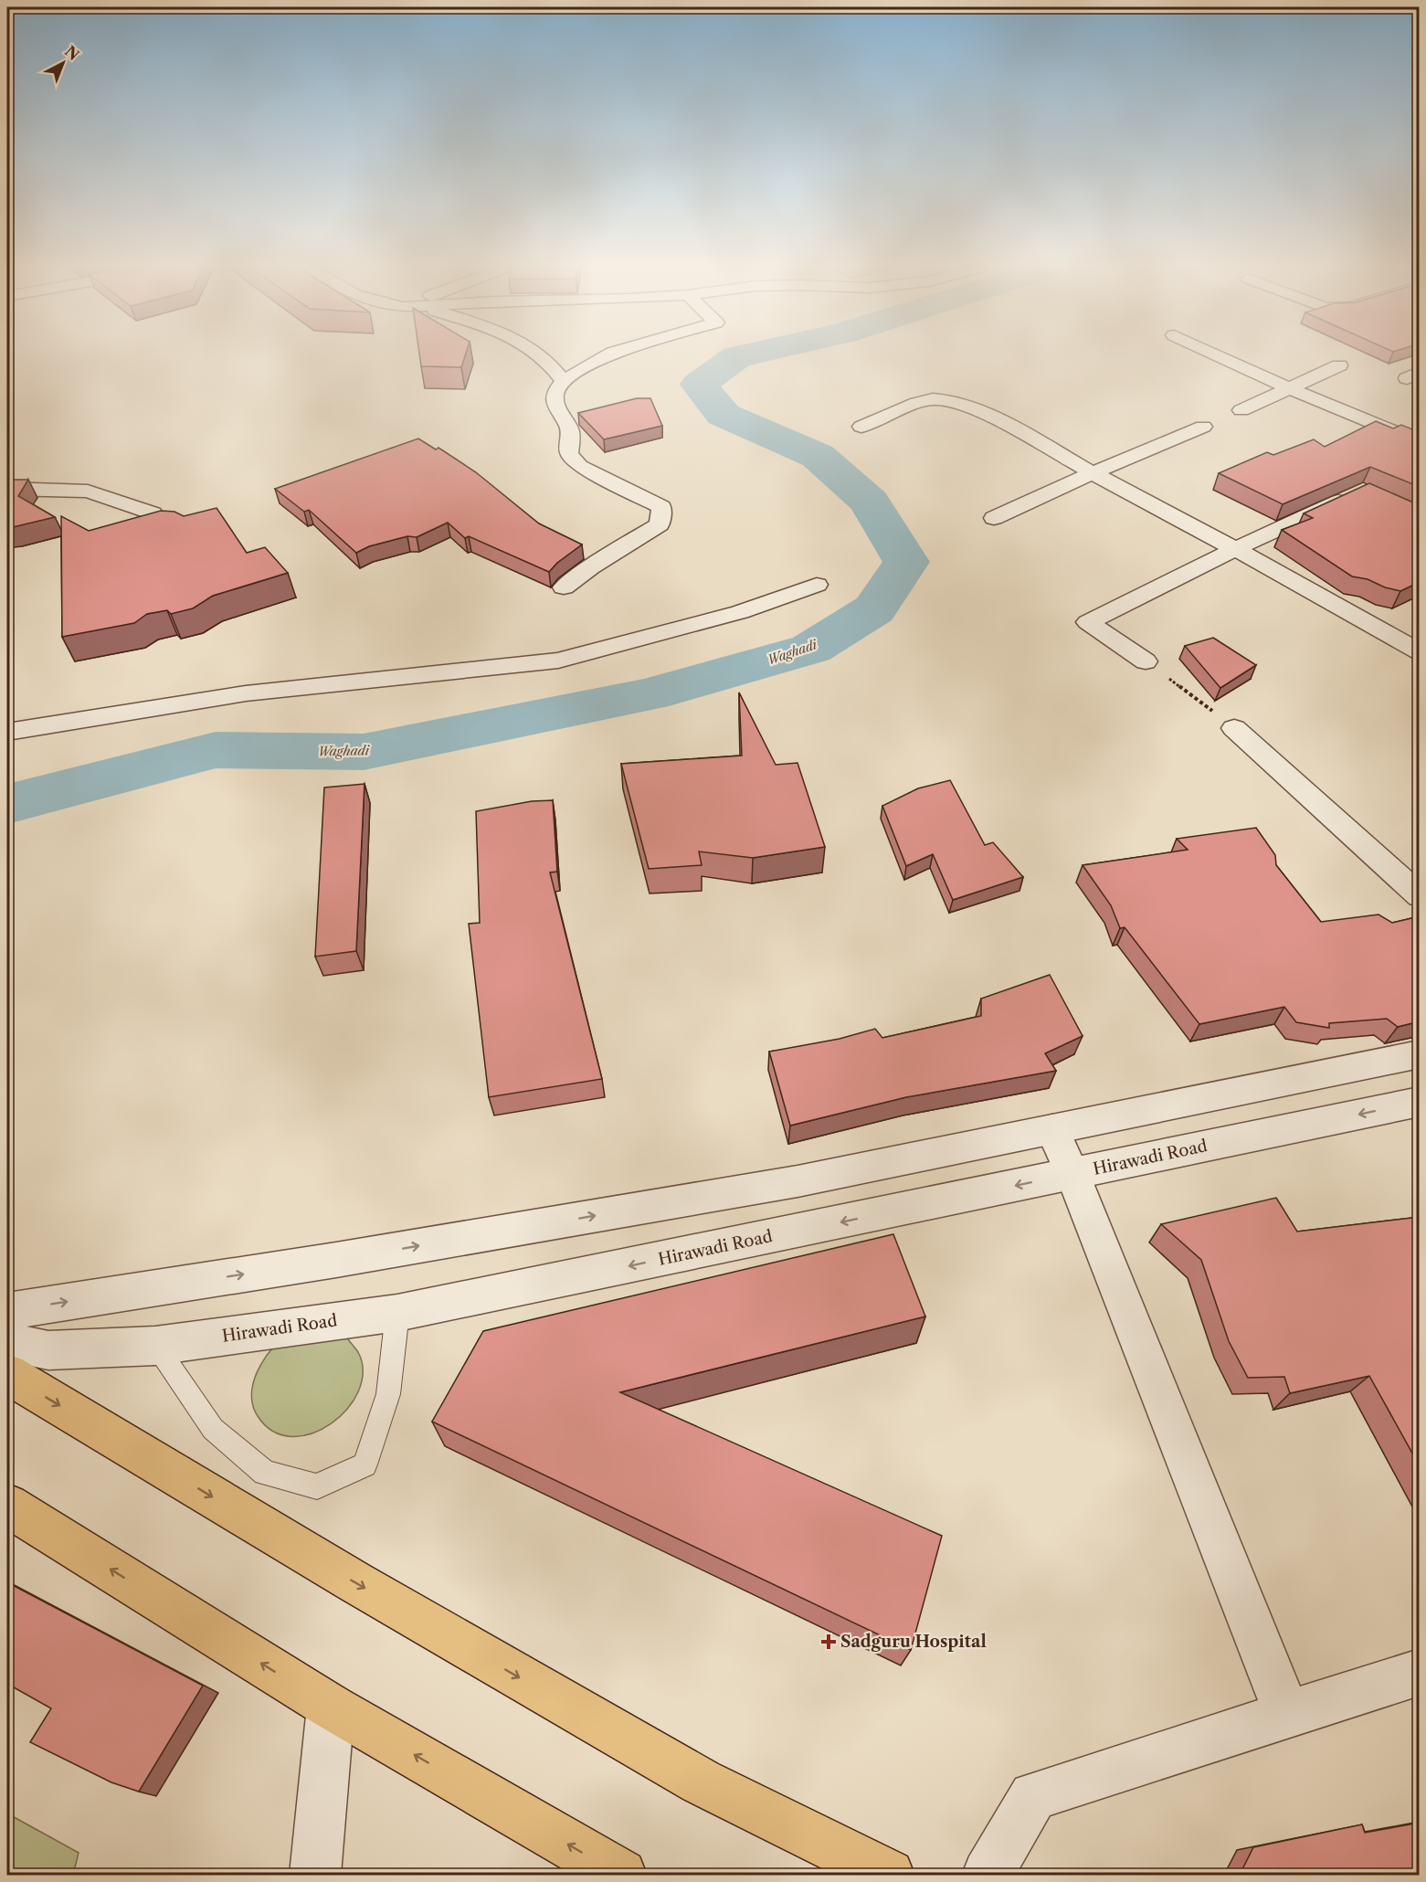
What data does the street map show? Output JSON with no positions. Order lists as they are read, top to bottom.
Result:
{
  "streets": {
    "street": ["Hirawadi Road"]
  },
  "water": ["Waghadi"],
  "places": {
    "health": ["Sadguru Hospital"]
  },
  "north": "top right"
}
